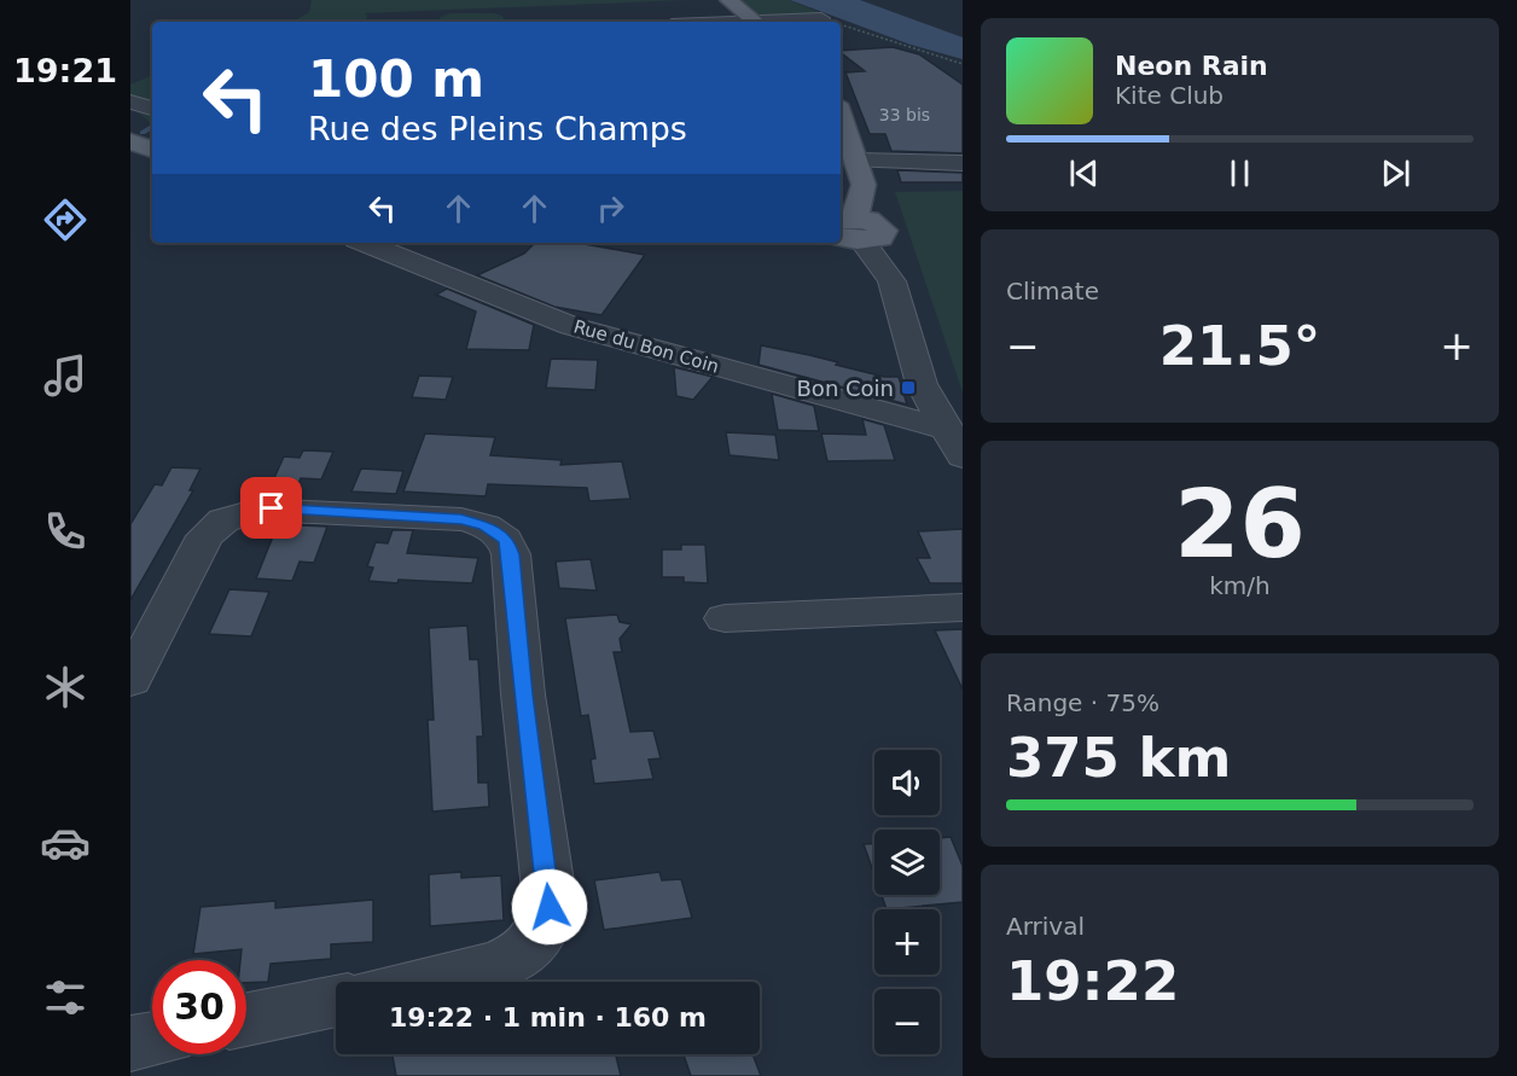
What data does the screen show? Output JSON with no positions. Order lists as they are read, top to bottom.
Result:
{
  "streets": {
    "street": ["Rue du Bon Coin"]
  },
  "places": {
    "transit": ["Bon Coin"]
  },
  "house_numbers": ["33 bis"],
  "page": {
    "tabs": "19:21",
    "turn": ["100 m", "Rue des Pleins Champs"],
    "song": ["Neon Rain", "Kite Club"],
    "tile": [
      "Climate",
      ["26", "km/h"],
      ["Range · 75%", "375 km"],
      ["Arrival", "19:22"]
    ],
    "heat": ["−", "21.5°", "+"],
    "map_buttons": ["+", "−"],
    "limit": "30",
    "trip": "19:22 · 1 min · 160 m"
  }
}
